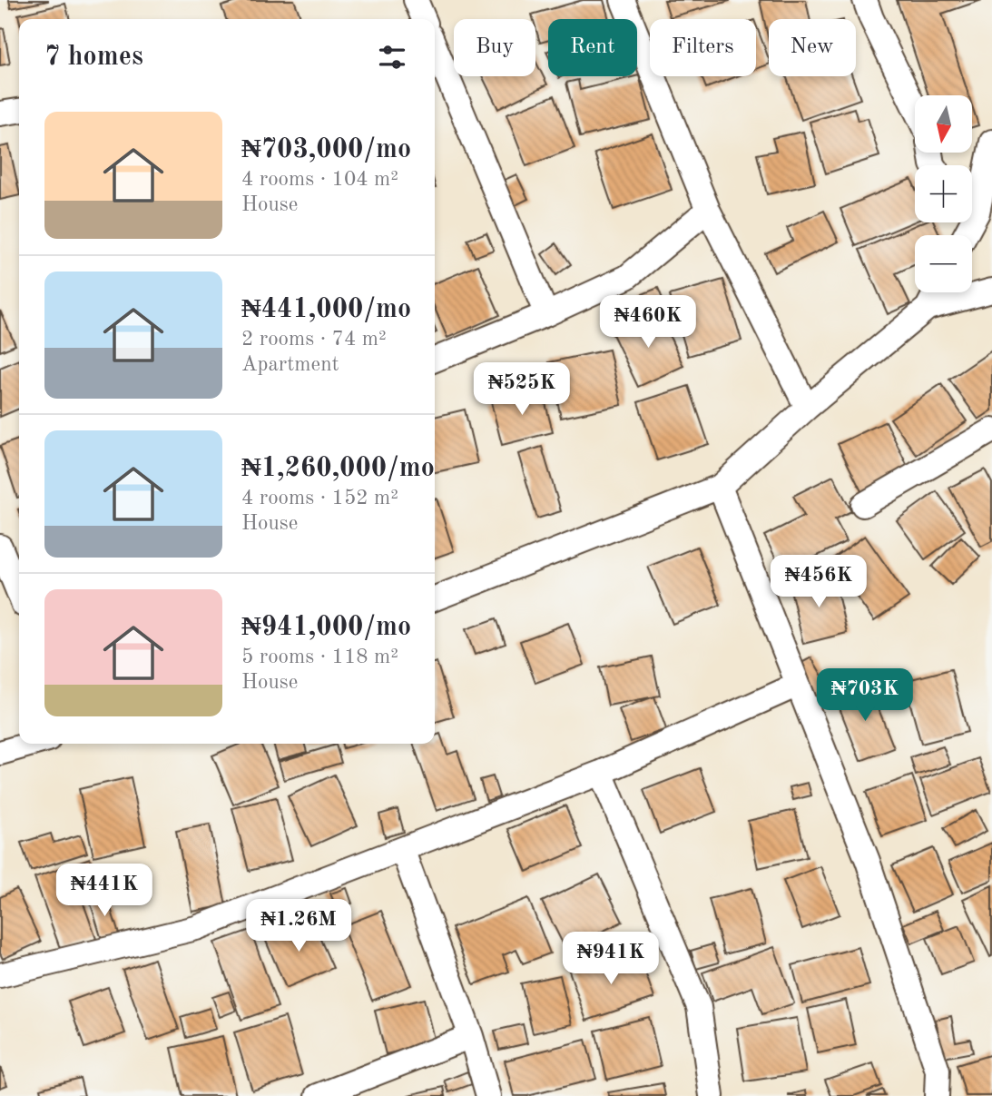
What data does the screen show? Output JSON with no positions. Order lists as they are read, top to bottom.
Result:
{
  "north": "bottom",
  "page": {
    "chip": [
      "Buy",
      "Rent",
      "Filters",
      "New"
    ],
    "heading": "7 homes",
    "map_buttons": ["+", "−"],
    "list": [
      {
        "name": "₦703,000/mo",
        "note": "4 rooms · 104 m² · House"
      },
      {
        "name": "₦441,000/mo",
        "note": "2 rooms · 74 m² · Apartment"
      },
      {
        "name": "₦1,260,000/mo",
        "note": "4 rooms · 152 m² · House"
      },
      {
        "name": "₦941,000/mo",
        "note": "5 rooms · 118 m² · House"
      }
    ],
    "price": [
      "₦460K",
      "₦525K",
      "₦456K",
      "₦703K",
      "₦441K",
      "₦1.26M",
      "₦941K"
    ]
  }
}
